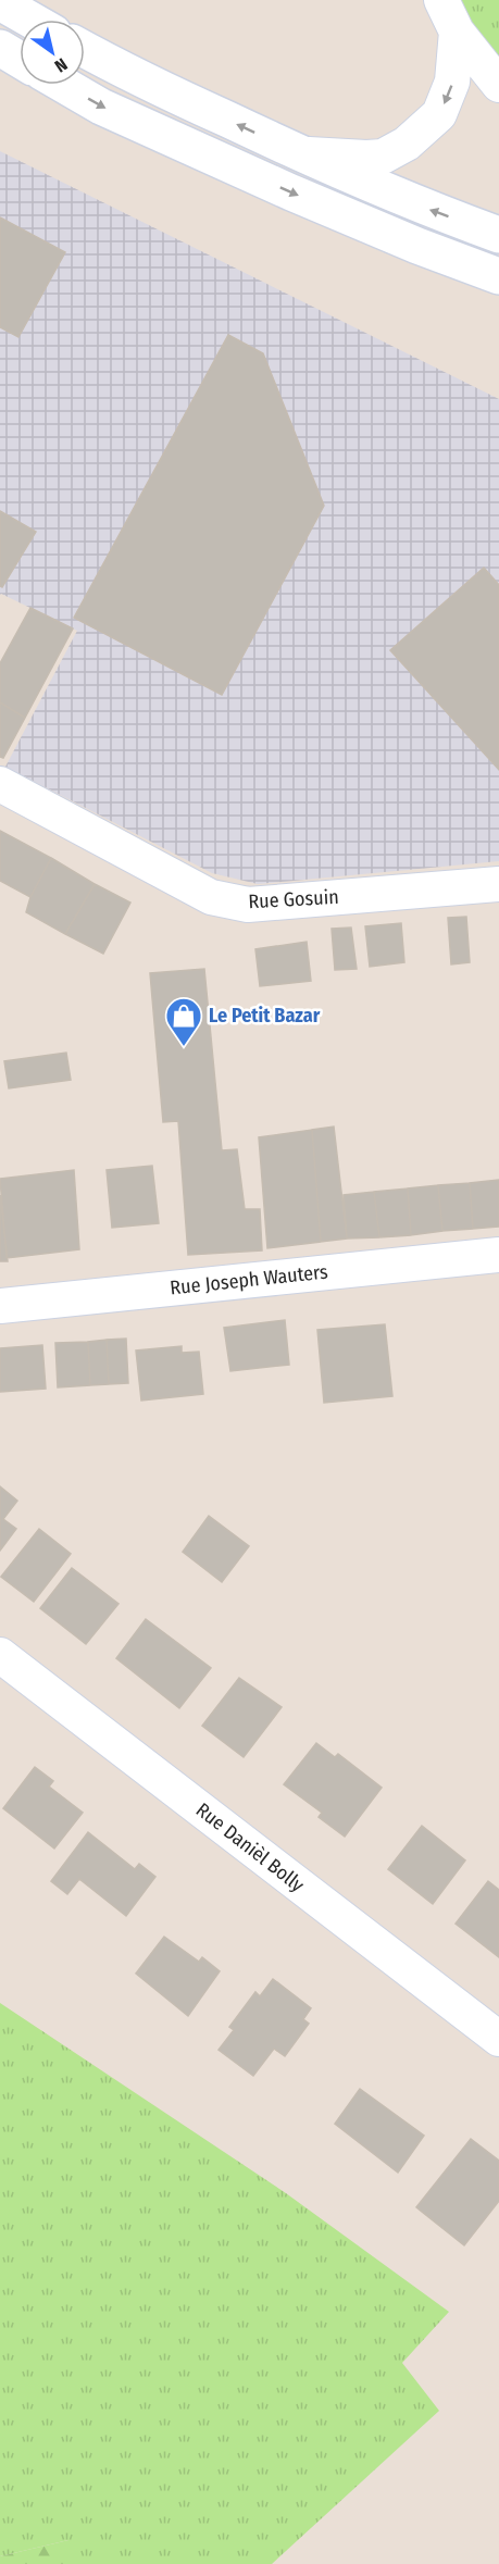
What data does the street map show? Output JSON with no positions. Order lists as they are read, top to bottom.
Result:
{
  "streets": {
    "street": ["Rue Gosuin", "Rue Joseph Wauters", "Rue Danièl Bolly"]
  },
  "places": {
    "shop": ["Le Petit Bazar"]
  },
  "north": "bottom right"
}
